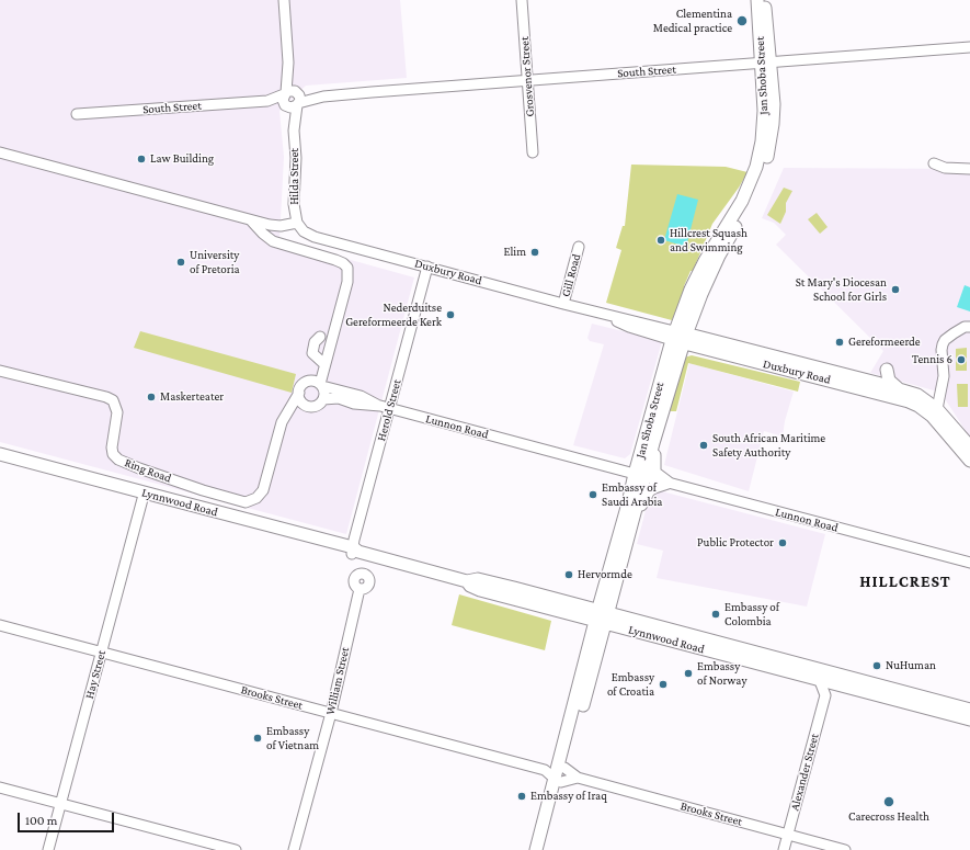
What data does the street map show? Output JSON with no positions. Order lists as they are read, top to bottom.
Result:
{
  "streets": {
    "main road": ["Jan Shoba Street", "Duxbury Road", "Lynnwood Road"],
    "street": [
      "South Street",
      "Grosvenor Street",
      "Hilda Street",
      "Gill Road",
      "Herold Street",
      "Lunnon Road",
      "Ring Road",
      "Hay Street",
      "William Street",
      "Brooks Street",
      "Alexander Street"
    ]
  },
  "crossings": [
    ["South Street", "Jan Shoba Street"],
    ["South Street", "Grosvenor Street"],
    ["South Street", "Hilda Street"],
    ["Jan Shoba Street", "Duxbury Road"],
    ["Jan Shoba Street", "Lunnon Road"],
    ["Jan Shoba Street", "Lynnwood Road"],
    ["Jan Shoba Street", "Brooks Street"],
    ["Hilda Street", "Duxbury Road"],
    ["Duxbury Road", "Gill Road"],
    ["Duxbury Road", "Herold Street"],
    ["Herold Street", "Lunnon Road"],
    ["Herold Street", "Lynnwood Road"],
    ["Lunnon Road", "Ring Road"],
    ["Lynnwood Road", "Hay Street"],
    ["Hay Street", "Brooks Street"],
    ["William Street", "Brooks Street"],
    ["Brooks Street", "Alexander Street"]
  ],
  "districts": ["HILLCREST"],
  "places": [
    "Clementina Medical practice",
    "Law Building",
    "Hillcrest Squash and Swimming",
    "Elim",
    "University of Pretoria",
    "St Mary's Diocesan School for Girls",
    "Nederduitse Gereformeerde Kerk",
    "Gereformeerde",
    "Tennis 6",
    "Maskerteater",
    "South African Maritime Safety Authority",
    "Embassy of Saudi Arabia",
    "Public Protector",
    "Hervormde",
    "Embassy of Colombia",
    "NuHuman",
    "Embassy of Norway",
    "Embassy of Croatia",
    "Embassy of Vietnam",
    "Embassy of Iraq",
    "Carecross Health"
  ],
  "scale_bar": "100 m"
}
